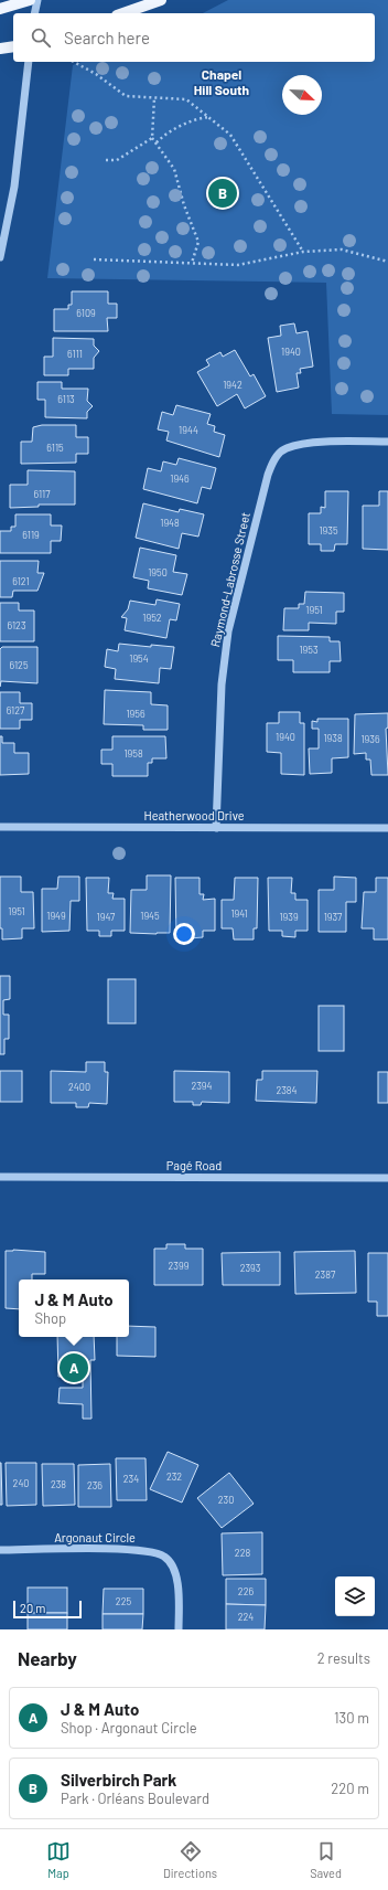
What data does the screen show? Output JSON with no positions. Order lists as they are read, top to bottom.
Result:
{
  "streets": {
    "street": [
      "Raymond-Labrosse Street",
      "Heatherwood Drive",
      "Pagé Road",
      "Argonaut Circle"
    ]
  },
  "crossings": [
    ["Raymond-Labrosse Street", "Heatherwood Drive"]
  ],
  "districts": ["Chapel Hill South"],
  "house_numbers": [
    "6109",
    "1940",
    "6111",
    "1942",
    "6113",
    "1944",
    "6115",
    "1946",
    "6117",
    "1948",
    "1935",
    "6119",
    "1950",
    "6121",
    "1951",
    "1952",
    "6123",
    "1953",
    "1954",
    "6125",
    "6127",
    "1956",
    "1940",
    "1938",
    "1936",
    "1958",
    "1951",
    "1941",
    "1949",
    "1945",
    "1947",
    "1939",
    "1937",
    "2394",
    "2400",
    "2384",
    "2399",
    "2393",
    "2387",
    "232",
    "234",
    "240",
    "238",
    "236",
    "230",
    "228",
    "226",
    "225",
    "224"
  ],
  "scale_bar": "20 m",
  "north": "bottom right",
  "page": {
    "search": "Search here",
    "pins": ["B", "A"],
    "popup": ["J & M Auto", "Shop"],
    "scale": "20 m",
    "heading": ["Nearby", "2 results"],
    "list": [
      {
        "mark": "A",
        "name": "J & M Auto",
        "note": "Shop · Argonaut Circle",
        "value": "130 m"
      },
      {
        "mark": "B",
        "name": "Silverbirch Park",
        "note": "Park · Orléans Boulevard",
        "value": "220 m"
      }
    ],
    "nav": ["Map", "Directions", "Saved"]
  }
}
